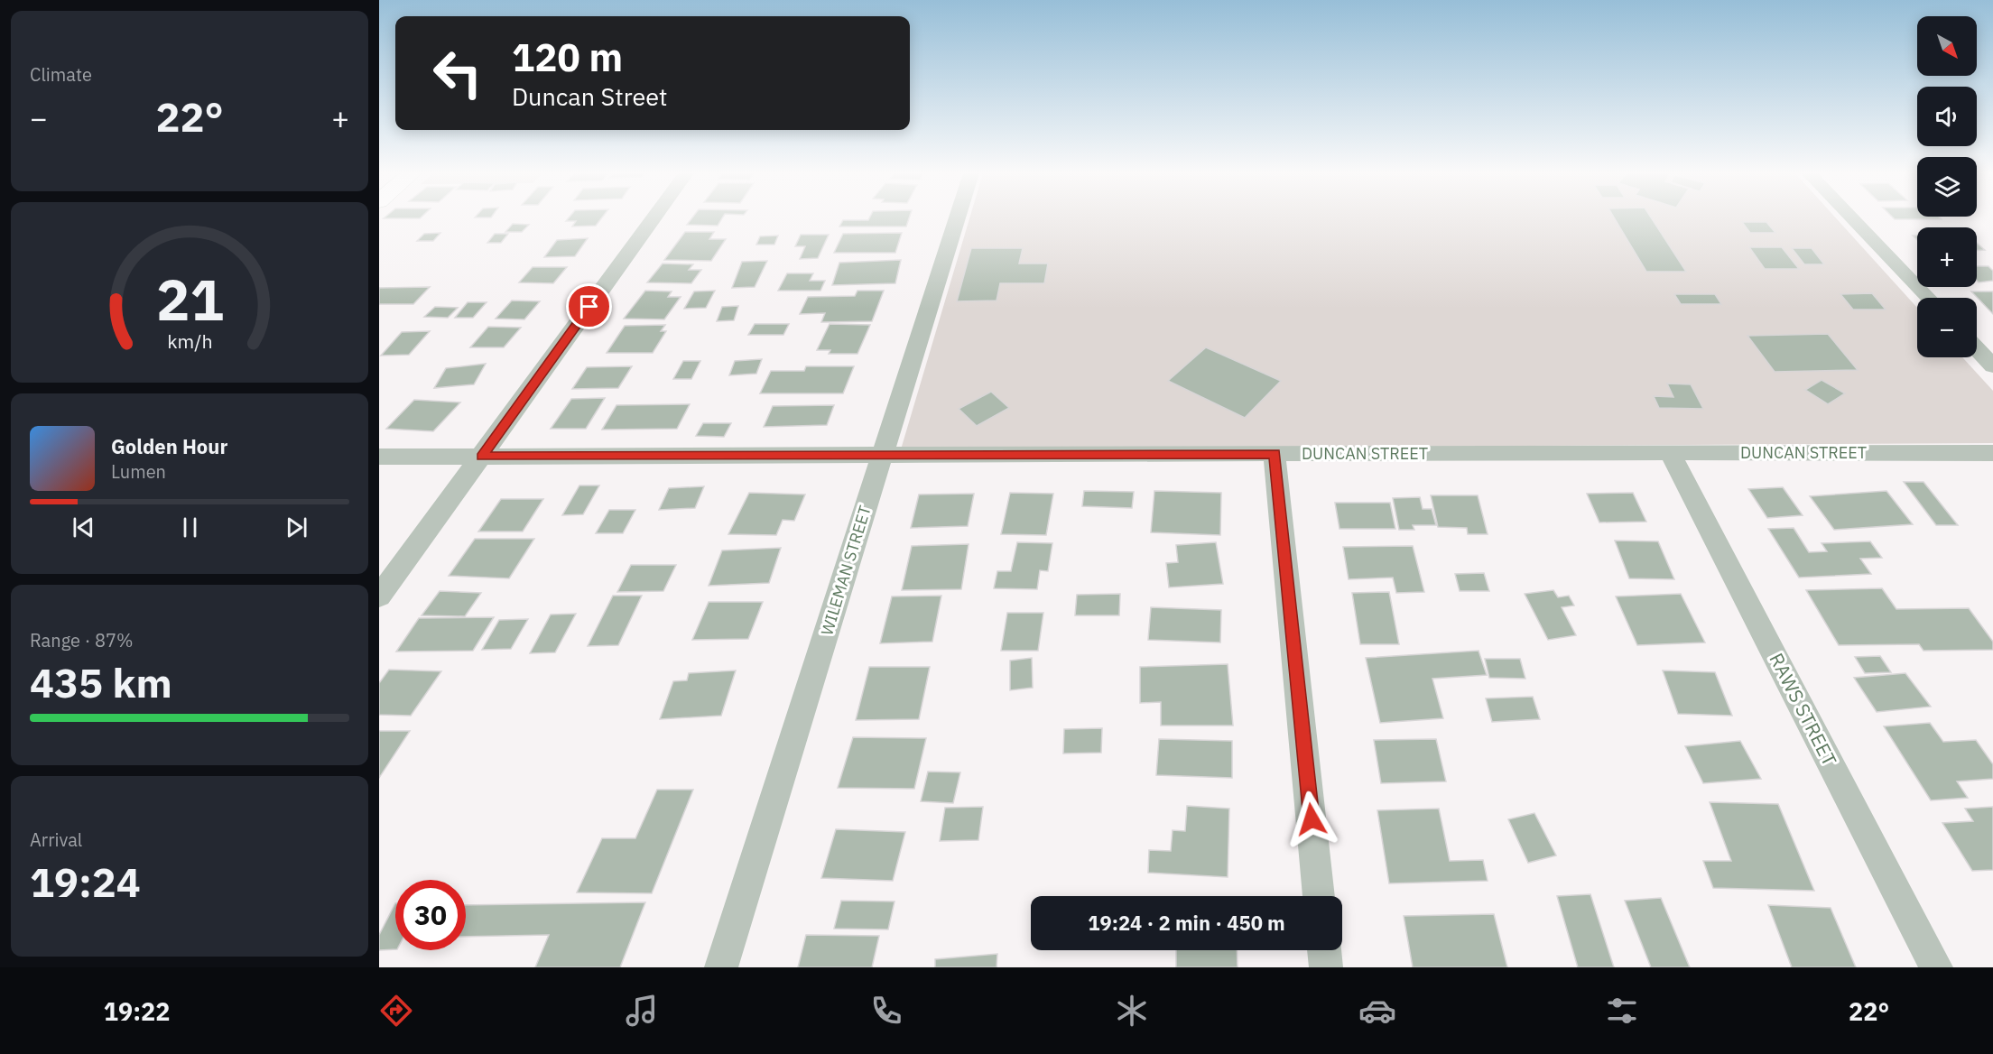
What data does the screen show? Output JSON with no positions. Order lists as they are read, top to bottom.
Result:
{
  "streets": {
    "street": ["DUNCAN STREET", "WILEMAN STREET", "RAWS STREET"]
  },
  "crossings": [
    ["DUNCAN STREET", "WILEMAN STREET"],
    ["DUNCAN STREET", "RAWS STREET"]
  ],
  "north": "bottom right",
  "page": {
    "tile": [
      "Climate",
      ["Range · 87%", "435 km"],
      ["Arrival", "19:24"]
    ],
    "map_buttons": ["+", "−"],
    "turn": ["120 m", "Duncan Street"],
    "heat": ["−", "22°", "+"],
    "song": ["Golden Hour", "Lumen"],
    "limit": "30",
    "trip": "19:24 · 2 min · 450 m",
    "tabs": ["19:22", "22°"],
    "gauge": ["21", "km/h"]
  }
}
